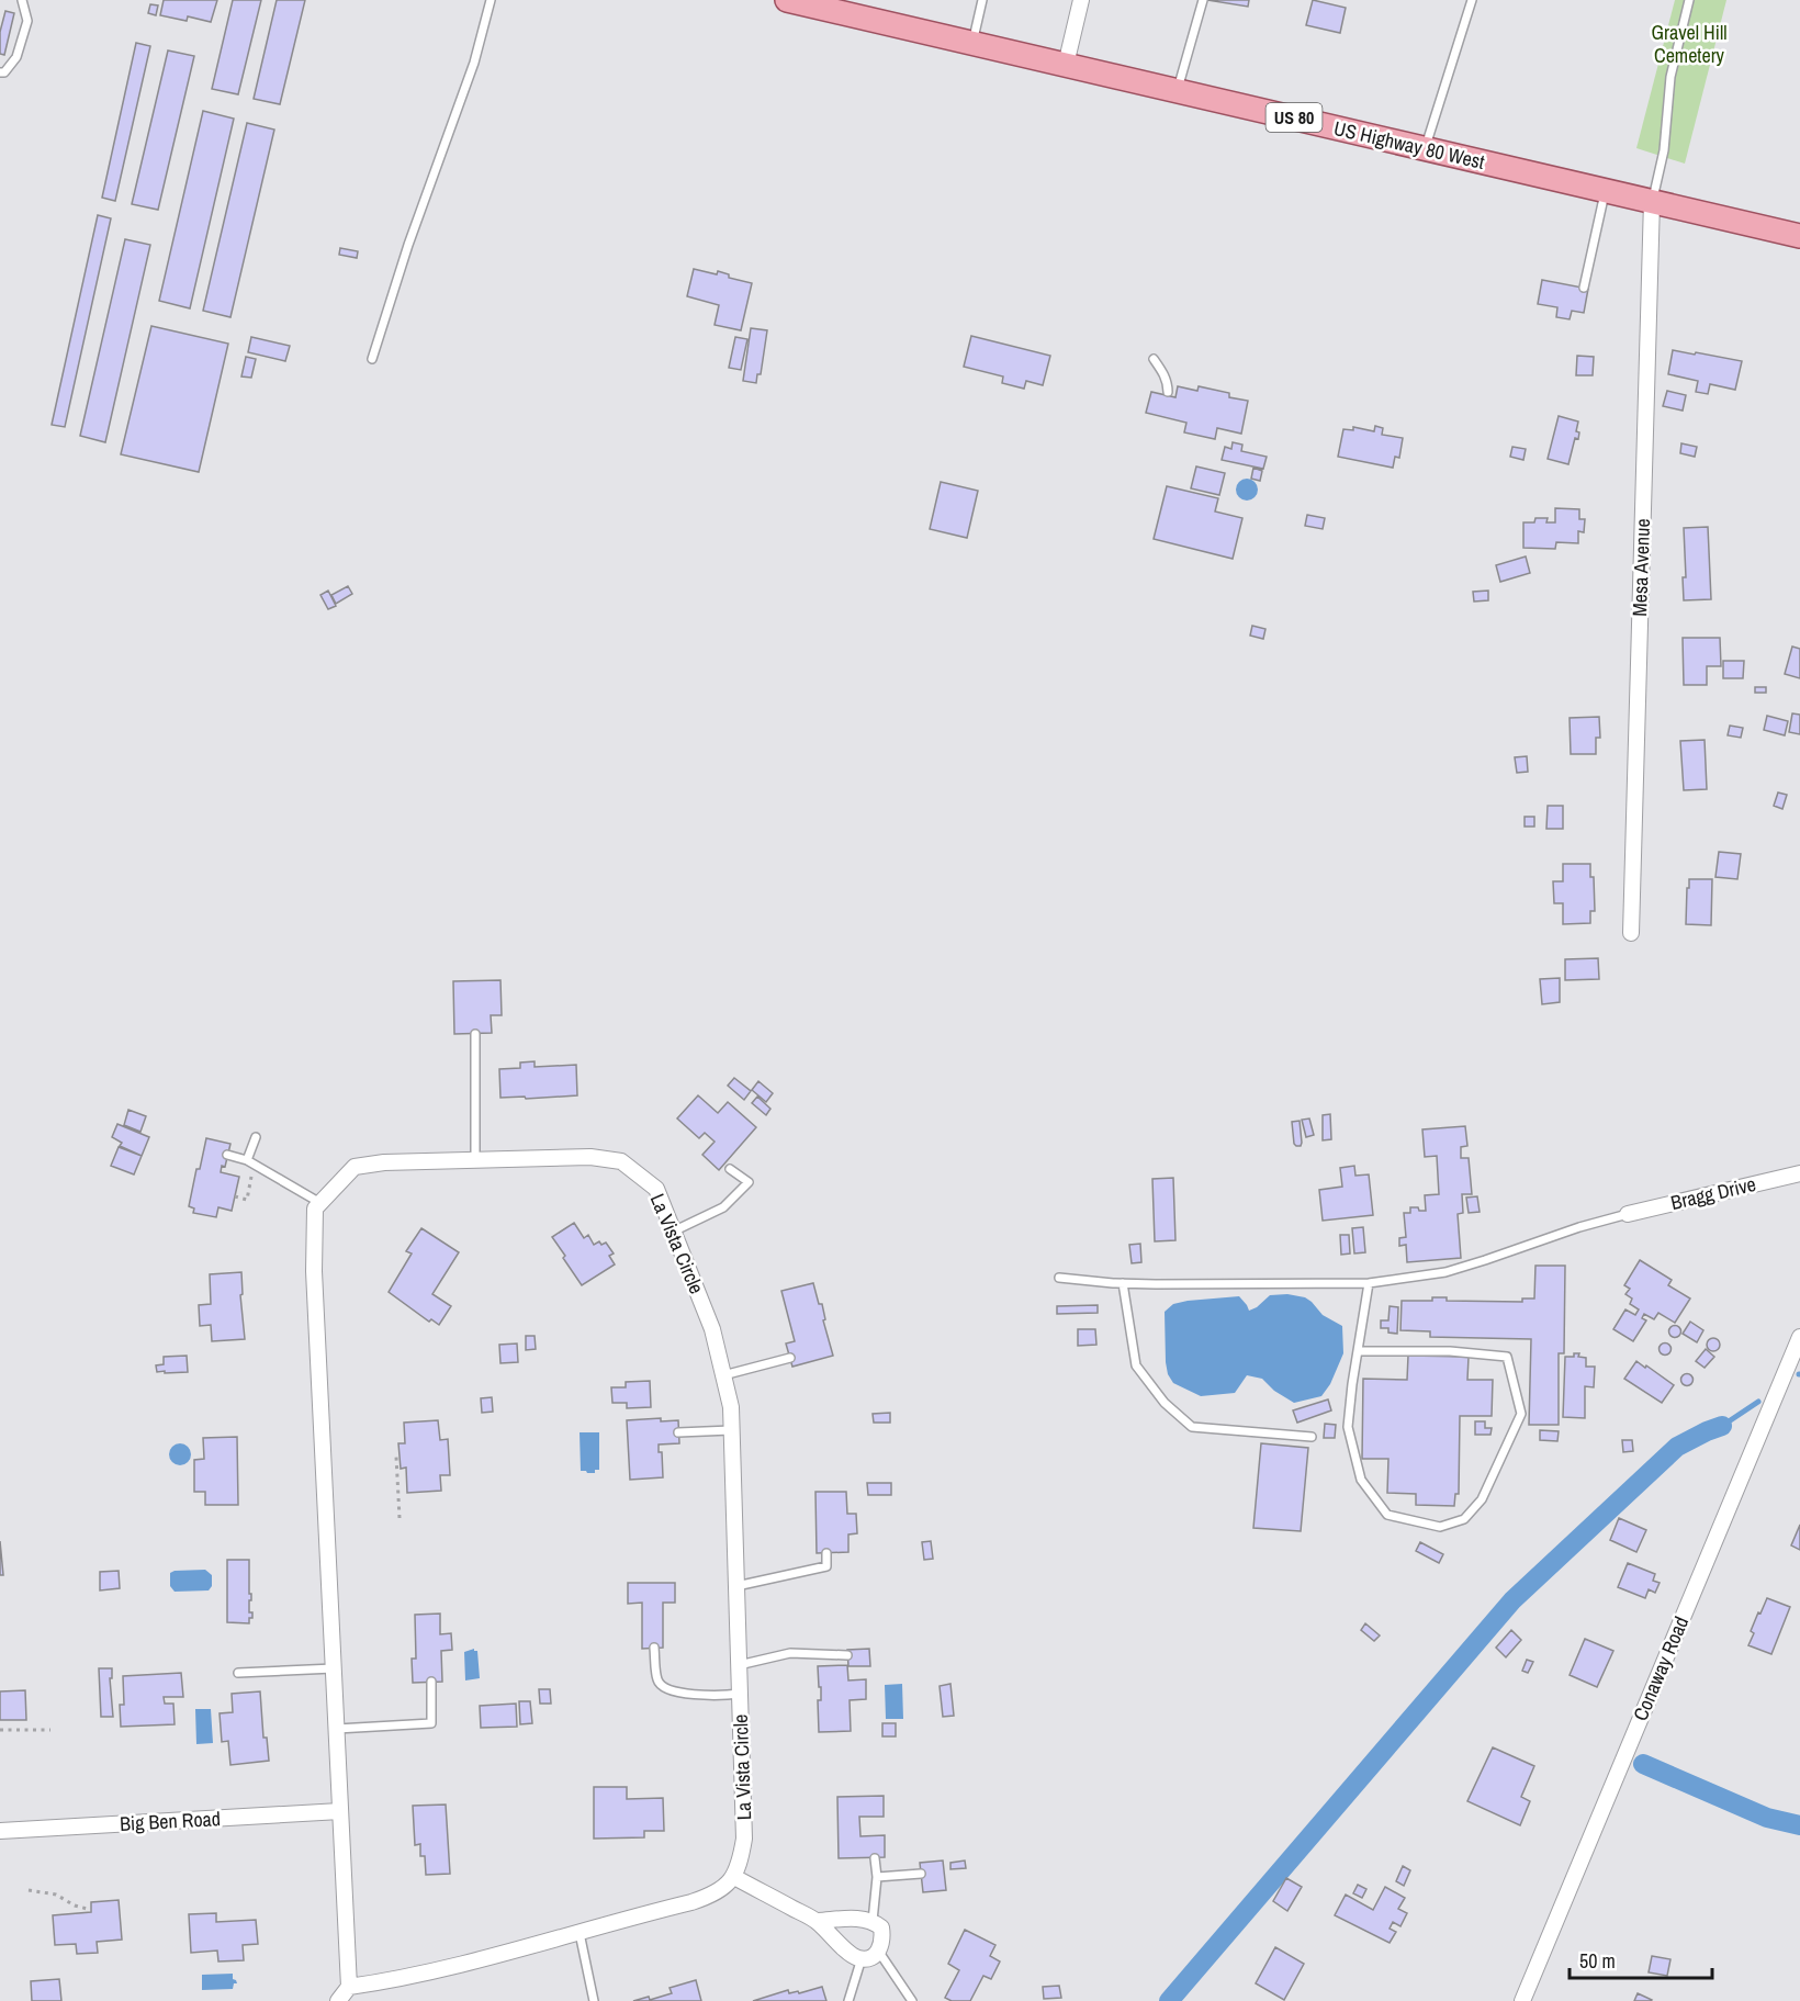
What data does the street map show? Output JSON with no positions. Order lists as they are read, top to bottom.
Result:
{
  "streets": {
    "main road": ["US 80", "US Highway 80 West"],
    "street": [
      "Mesa Avenue",
      "Bragg Drive",
      "La Vista Circle",
      "Conaway Road",
      "Big Ben Road"
    ]
  },
  "crossings": [
    ["US Highway 80 West", "Mesa Avenue"]
  ],
  "parks": ["Gravel Hill Cemetery"],
  "scale_bar": "50 m"
}
